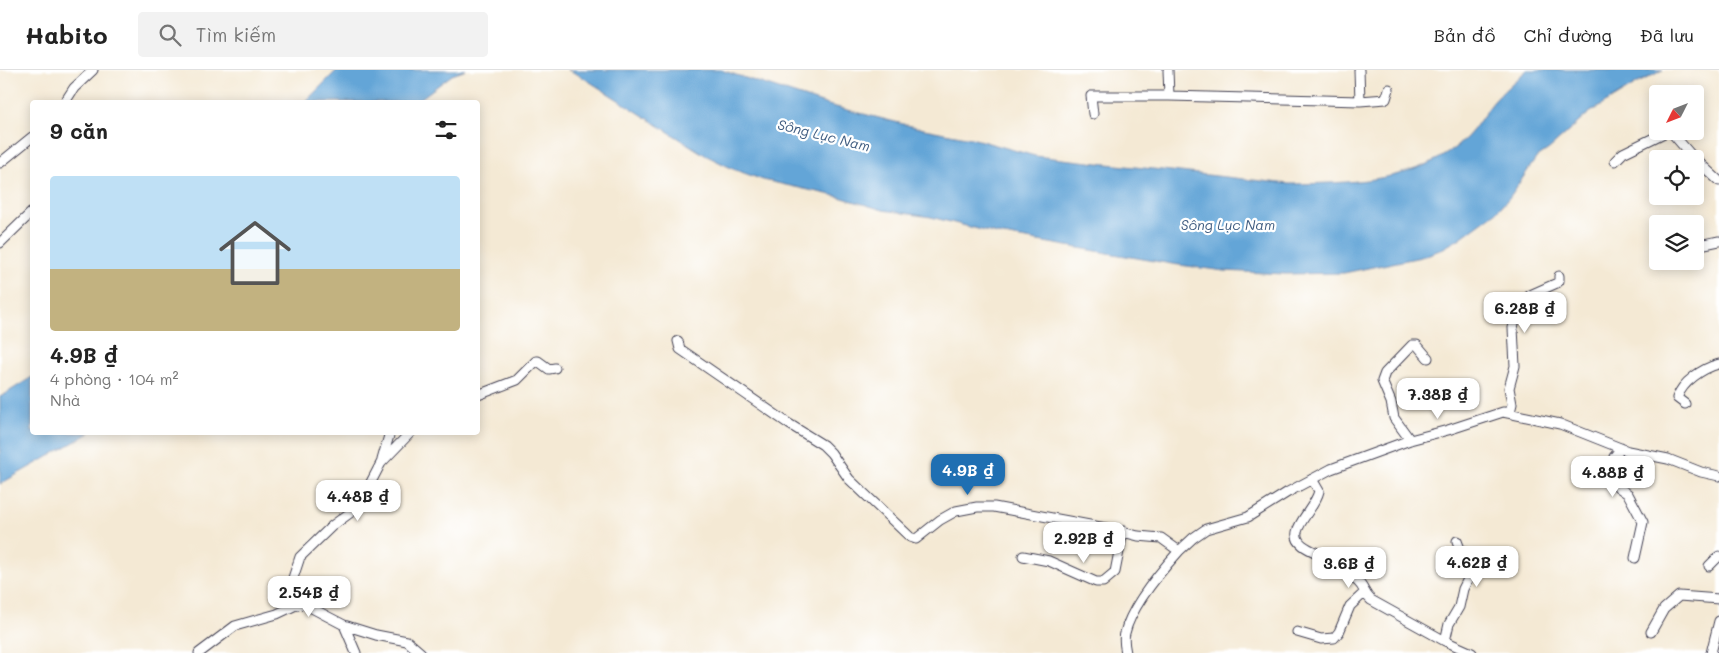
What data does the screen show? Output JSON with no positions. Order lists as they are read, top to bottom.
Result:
{
  "water": ["Sông Lục Nam"],
  "north": "bottom left",
  "page": {
    "header": "Habito",
    "search": "Tìm kiếm",
    "nav": ["Bản đồ", "Chỉ đường", "Đã lưu"],
    "heading": "9 căn",
    "list": [
      {
        "name": "4.9B ₫",
        "note": "4 phòng · 104 m² · Nhà"
      }
    ],
    "price": [
      "6.28B ₫",
      "7.38B ₫",
      "4.9B ₫",
      "4.88B ₫",
      "4.48B ₫",
      "2.92B ₫",
      "4.62B ₫",
      "3.6B ₫",
      "2.54B ₫"
    ]
  }
}
